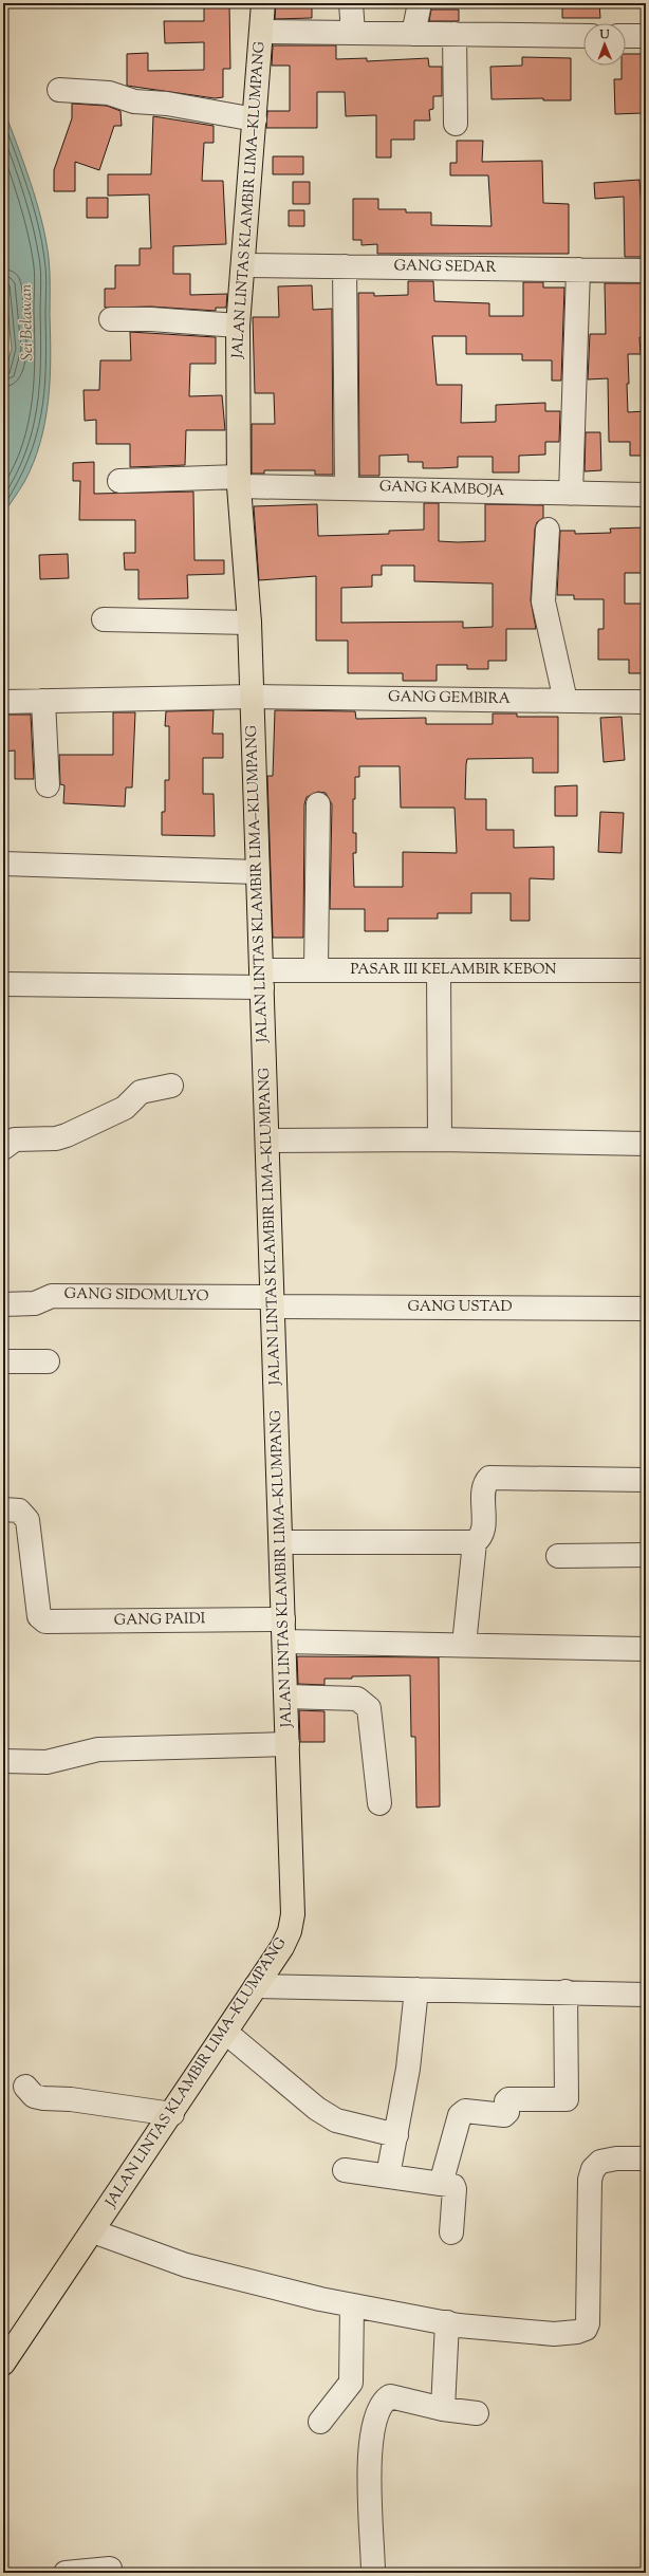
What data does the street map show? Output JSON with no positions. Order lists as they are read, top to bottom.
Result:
{
  "streets": {
    "main road": ["JALAN LINTAS KLAMBIR LIMA–KLUMPANG"],
    "street": [
      "GANG SEDAR",
      "GANG KAMBOJA",
      "GANG GEMBIRA",
      "PASAR III KELAMBIR KEBON",
      "GANG SIDOMULYO",
      "GANG USTAD",
      "GANG PAIDI"
    ]
  },
  "crossings": [
    ["JALAN LINTAS KLAMBIR LIMA–KLUMPANG", "GANG SEDAR"],
    ["JALAN LINTAS KLAMBIR LIMA–KLUMPANG", "GANG KAMBOJA"],
    ["JALAN LINTAS KLAMBIR LIMA–KLUMPANG", "GANG GEMBIRA"],
    ["JALAN LINTAS KLAMBIR LIMA–KLUMPANG", "PASAR III KELAMBIR KEBON"],
    ["JALAN LINTAS KLAMBIR LIMA–KLUMPANG", "GANG SIDOMULYO"],
    ["JALAN LINTAS KLAMBIR LIMA–KLUMPANG", "GANG USTAD"],
    ["JALAN LINTAS KLAMBIR LIMA–KLUMPANG", "GANG PAIDI"],
    ["GANG SIDOMULYO", "GANG USTAD"]
  ],
  "water": ["Sei Belawan"],
  "north": "top"
}
